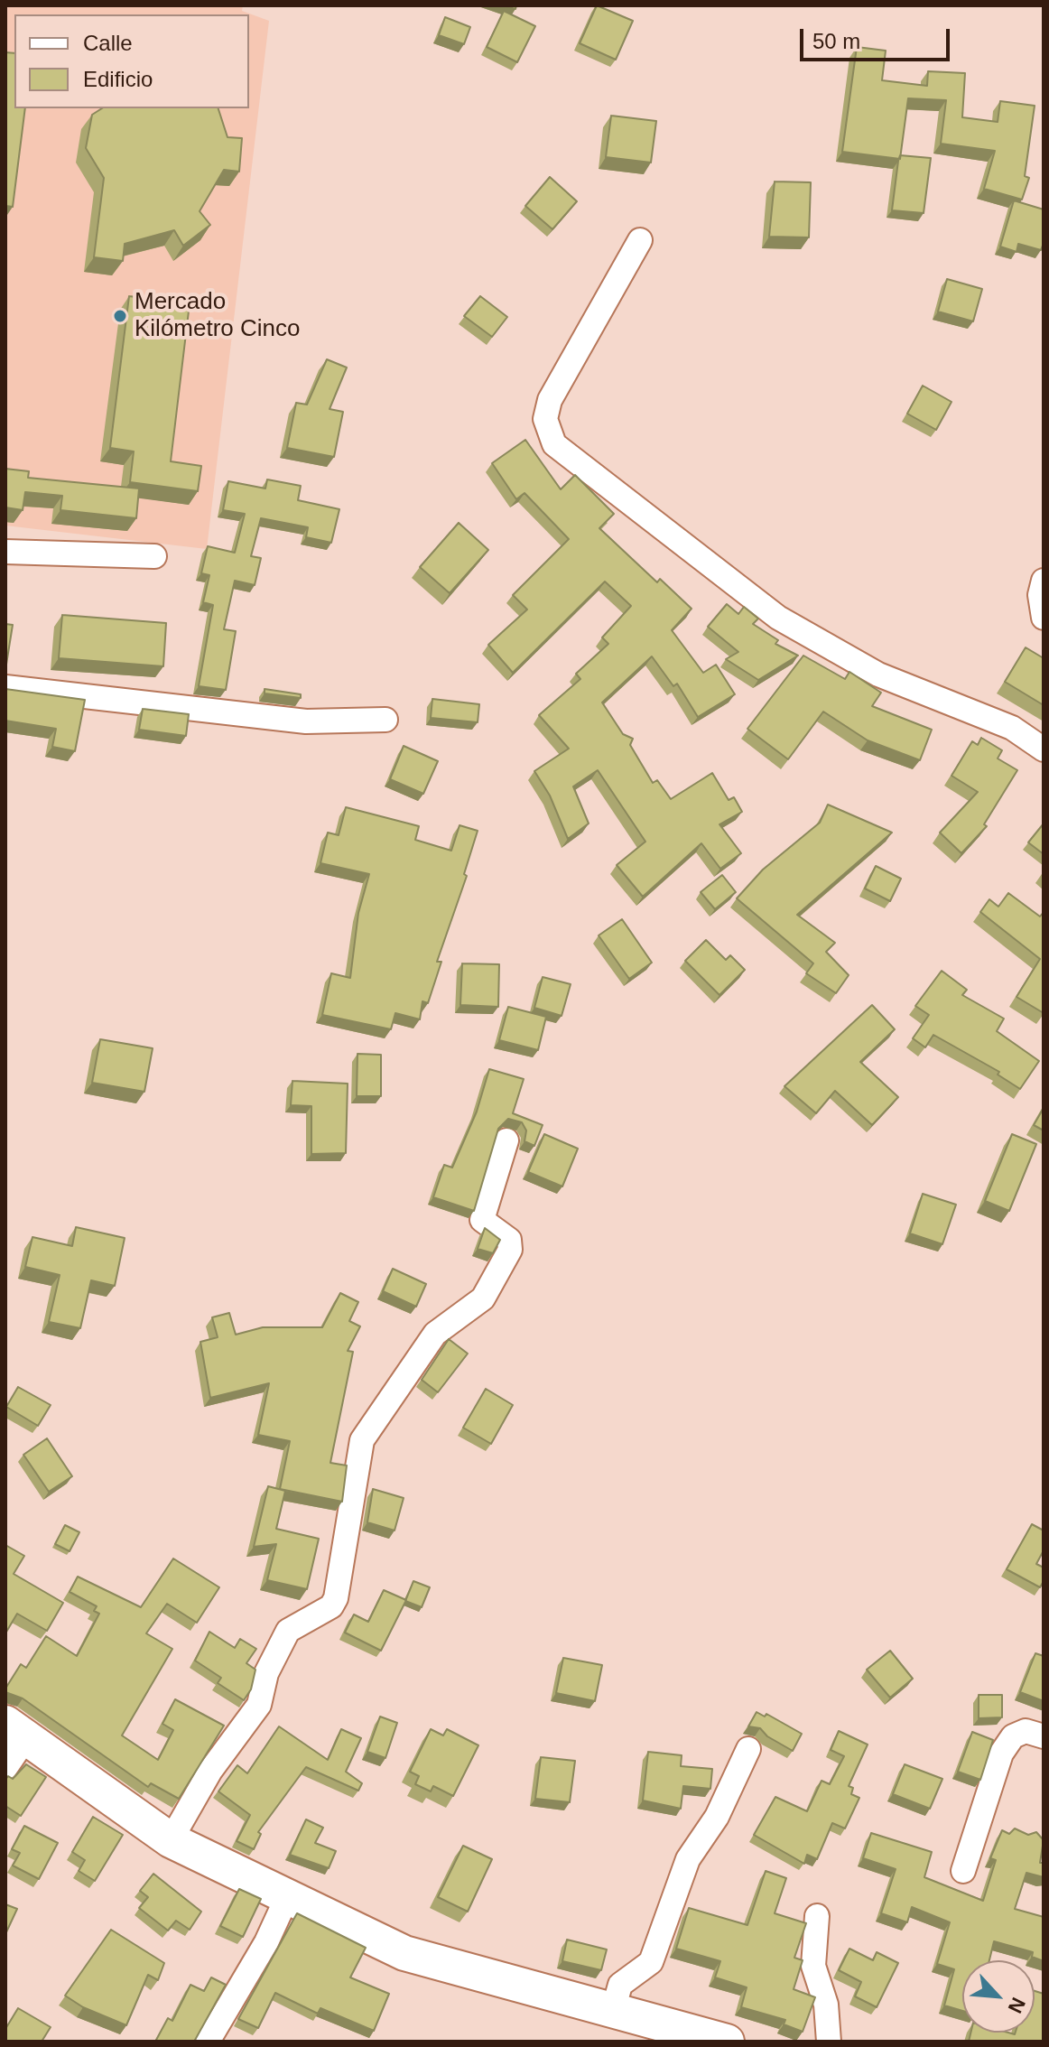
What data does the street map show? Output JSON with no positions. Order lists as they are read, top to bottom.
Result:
{
  "places": ["Mercado Kilómetro Cinco"],
  "legend": ["Calle", "Edificio"],
  "scale_bar": "50 m",
  "north": "bottom right"
}
